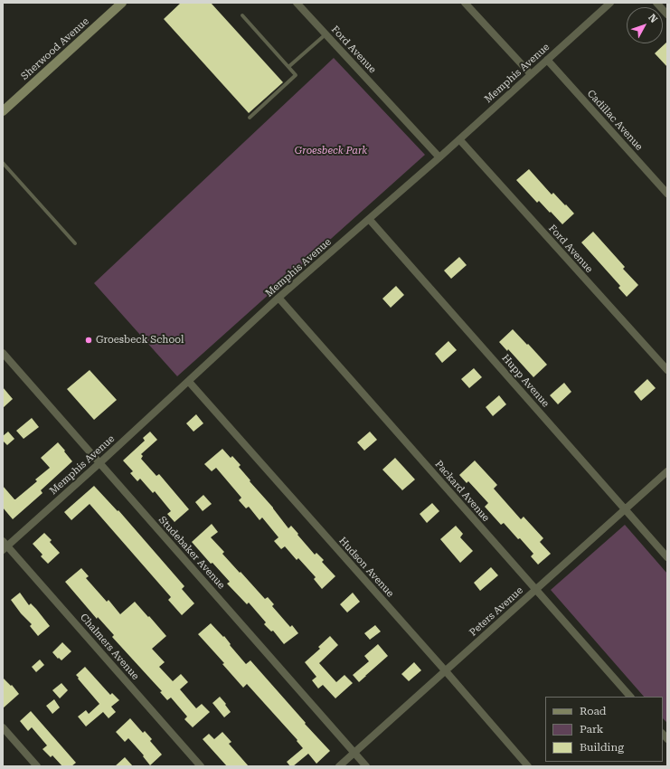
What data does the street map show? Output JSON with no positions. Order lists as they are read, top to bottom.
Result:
{
  "streets": {
    "street": [
      "Sherwood Avenue",
      "Ford Avenue",
      "Memphis Avenue",
      "Cadillac Avenue",
      "Hupp Avenue",
      "Packard Avenue",
      "Studebaker Avenue",
      "Hudson Avenue",
      "Peters Avenue",
      "Chalmers Avenue"
    ]
  },
  "crossings": [
    ["Ford Avenue", "Memphis Avenue"],
    ["Memphis Avenue", "Cadillac Avenue"],
    ["Memphis Avenue", "Hupp Avenue"],
    ["Memphis Avenue", "Packard Avenue"],
    ["Memphis Avenue", "Studebaker Avenue"],
    ["Memphis Avenue", "Hudson Avenue"],
    ["Memphis Avenue", "Chalmers Avenue"],
    ["Hupp Avenue", "Peters Avenue"],
    ["Packard Avenue", "Peters Avenue"],
    ["Studebaker Avenue", "Peters Avenue"],
    ["Hudson Avenue", "Peters Avenue"]
  ],
  "parks": ["Groesbeck Park"],
  "places": ["Groesbeck School"],
  "legend": ["Road", "Park", "Building"],
  "north": "top right"
}
